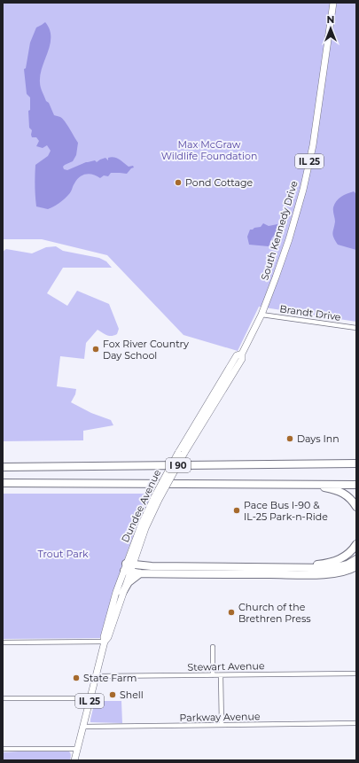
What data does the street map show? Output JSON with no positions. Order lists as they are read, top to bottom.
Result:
{
  "streets": {
    "highway": ["I 90"],
    "main road": ["IL 25", "South Kennedy Drive", "Dundee Avenue"],
    "street": ["Brandt Drive", "Stewart Avenue", "Parkway Avenue"]
  },
  "crossings": [
    ["South Kennedy Drive", "Brandt Drive"],
    ["South Kennedy Drive", "Dundee Avenue"],
    ["Brandt Drive", "Dundee Avenue"],
    ["Dundee Avenue", "Stewart Avenue"],
    ["Dundee Avenue", "Parkway Avenue"]
  ],
  "parks": ["Max McGraw Wildlife Foundation", "Trout Park"],
  "places": [
    "Pond Cottage",
    "Fox River Country Day School",
    "Days Inn",
    "Pace Bus I-90 & IL-25 Park-n-Ride",
    "Church of the Brethren Press",
    "State Farm",
    "Shell"
  ],
  "north": "top"
}
